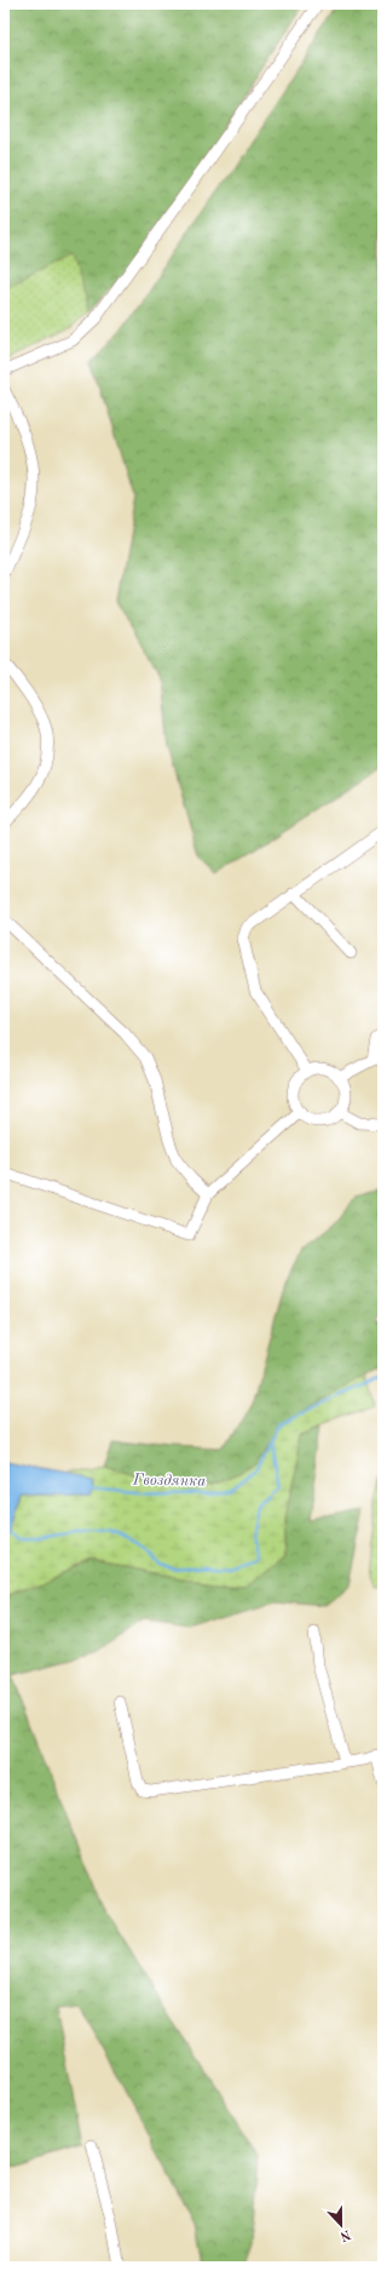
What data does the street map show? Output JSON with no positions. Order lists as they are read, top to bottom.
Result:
{
  "water": ["Гвоздянка"],
  "north": "bottom"
}
